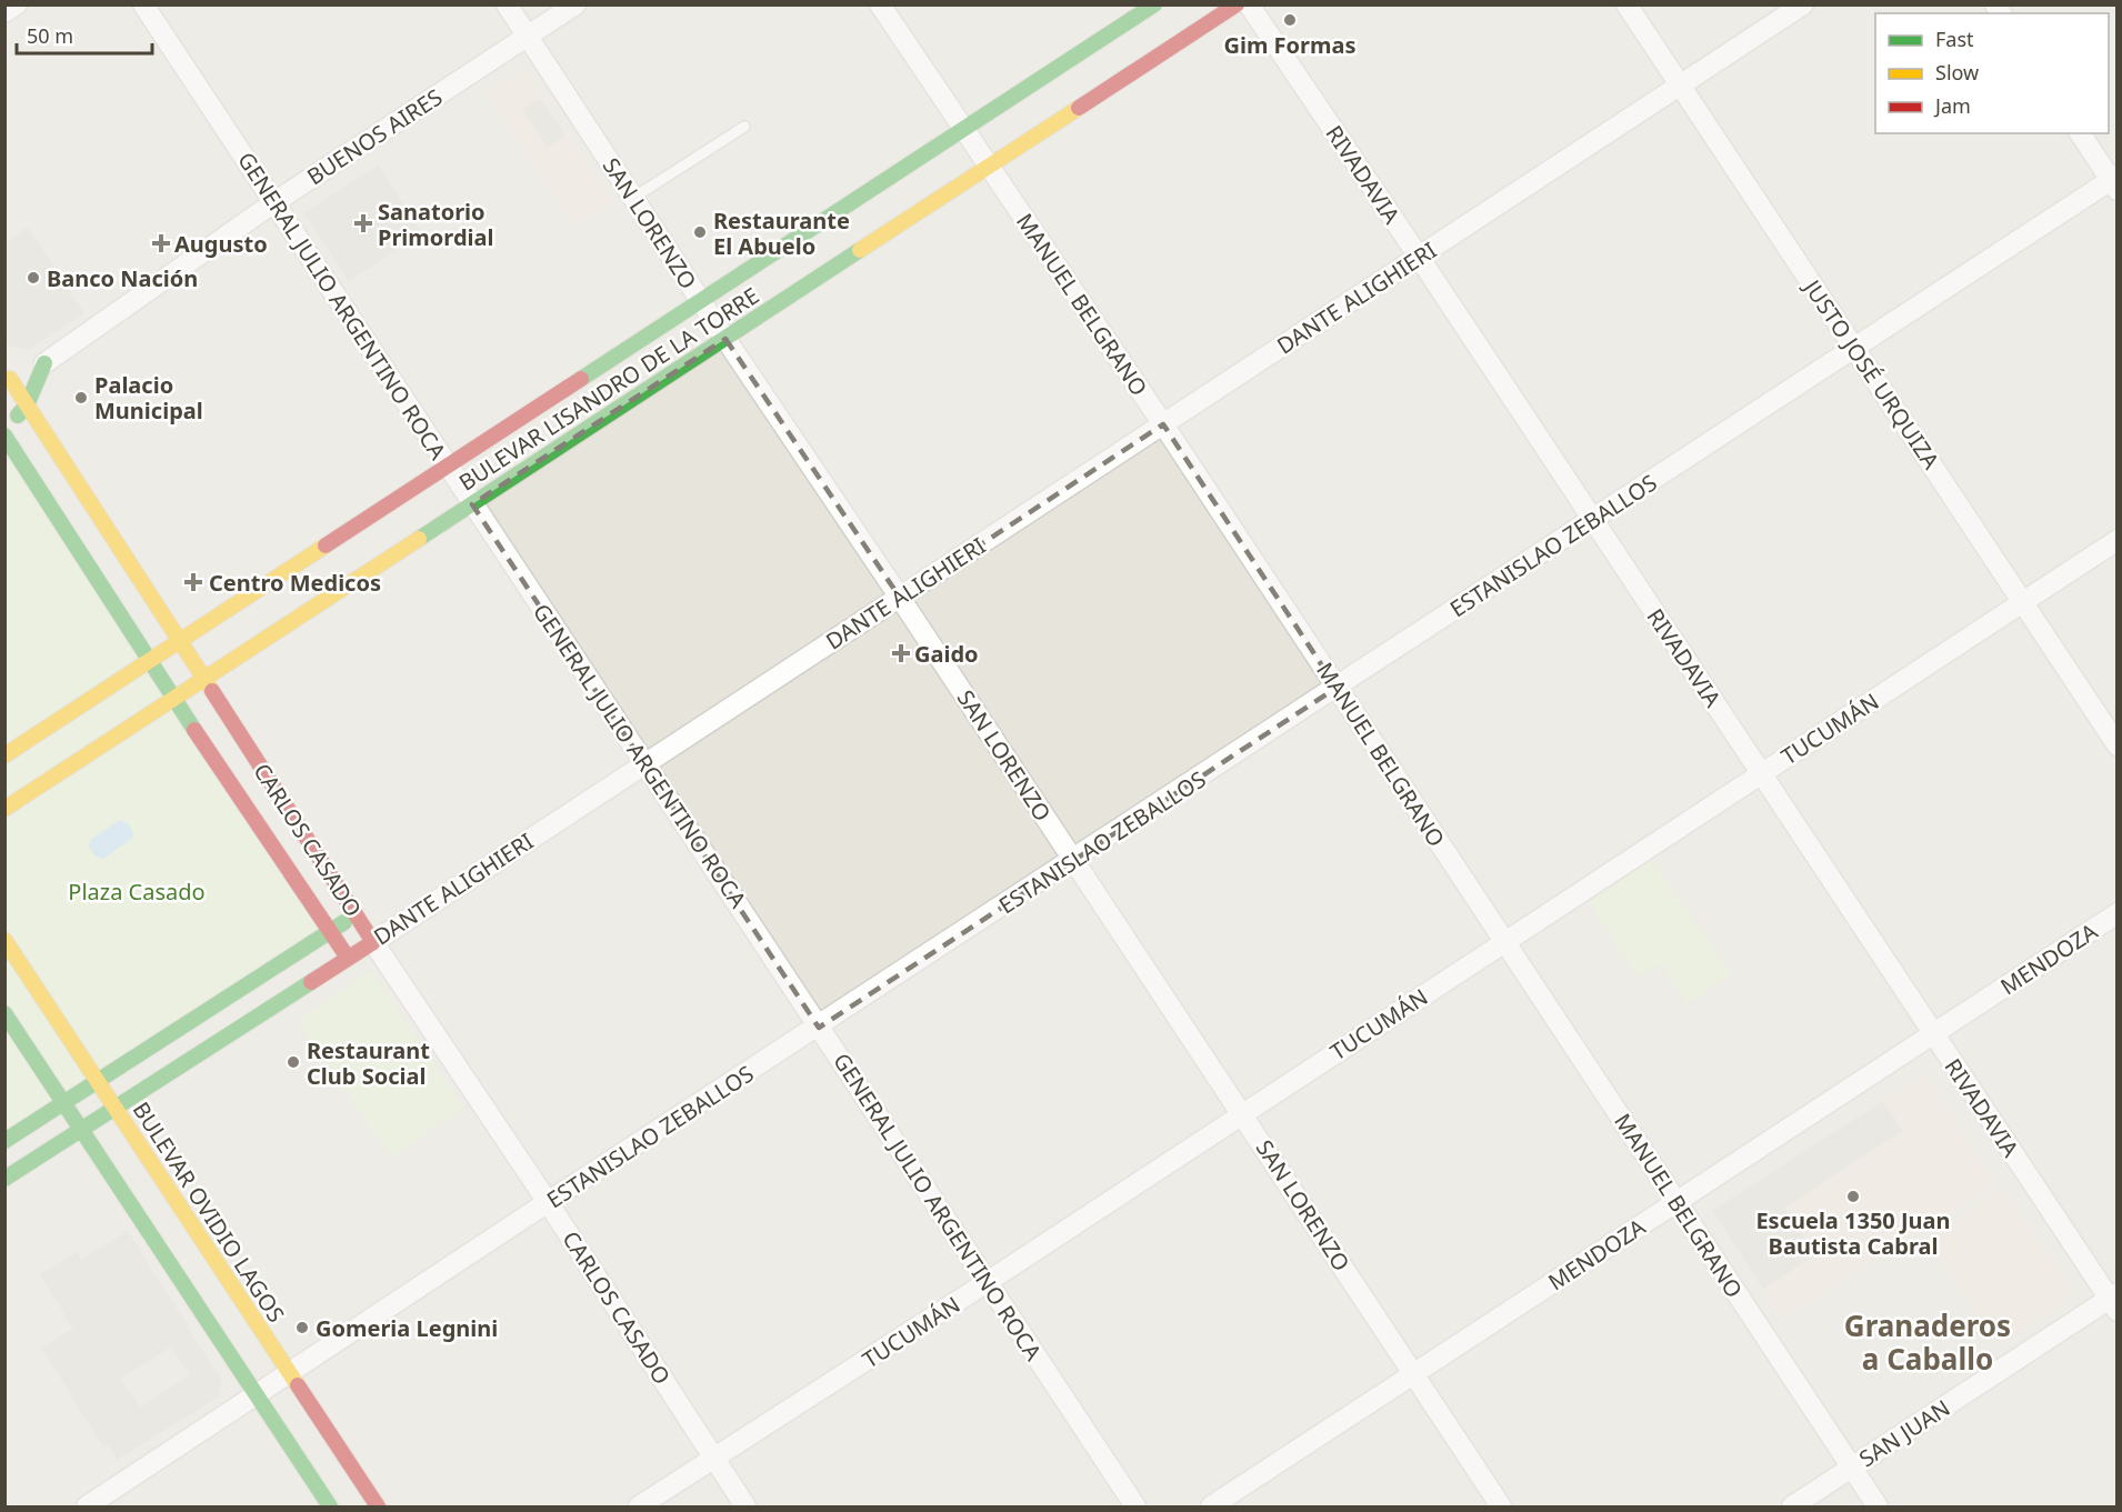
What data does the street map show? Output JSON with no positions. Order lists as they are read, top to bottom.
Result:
{
  "streets": {
    "main road": [
      "BUENOS AIRES",
      "DANTE ALIGHIERI",
      "BULEVAR LISANDRO DE LA TORRE",
      "CARLOS CASADO",
      "BULEVAR OVIDIO LAGOS"
    ],
    "street": [
      "RIVADAVIA",
      "SAN LORENZO",
      "MANUEL BELGRANO",
      "GENERAL JULIO ARGENTINO ROCA",
      "JUSTO JOSÉ URQUIZA",
      "ESTANISLAO ZEBALLOS",
      "TUCUMÁN",
      "MENDOZA",
      "SAN JUAN"
    ]
  },
  "crossings": [
    ["BUENOS AIRES", "SAN LORENZO"],
    ["BUENOS AIRES", "GENERAL JULIO ARGENTINO ROCA"],
    ["BUENOS AIRES", "CARLOS CASADO"],
    ["RIVADAVIA", "DANTE ALIGHIERI"],
    ["RIVADAVIA", "ESTANISLAO ZEBALLOS"],
    ["RIVADAVIA", "TUCUMÁN"],
    ["RIVADAVIA", "MENDOZA"],
    ["RIVADAVIA", "SAN JUAN"],
    ["SAN LORENZO", "DANTE ALIGHIERI"],
    ["SAN LORENZO", "BULEVAR LISANDRO DE LA TORRE"],
    ["SAN LORENZO", "ESTANISLAO ZEBALLOS"],
    ["SAN LORENZO", "TUCUMÁN"],
    ["SAN LORENZO", "MENDOZA"],
    ["DANTE ALIGHIERI", "MANUEL BELGRANO"],
    ["DANTE ALIGHIERI", "GENERAL JULIO ARGENTINO ROCA"],
    ["DANTE ALIGHIERI", "JUSTO JOSÉ URQUIZA"],
    ["DANTE ALIGHIERI", "CARLOS CASADO"],
    ["DANTE ALIGHIERI", "BULEVAR OVIDIO LAGOS"],
    ["MANUEL BELGRANO", "BULEVAR LISANDRO DE LA TORRE"],
    ["MANUEL BELGRANO", "ESTANISLAO ZEBALLOS"],
    ["MANUEL BELGRANO", "TUCUMÁN"],
    ["MANUEL BELGRANO", "MENDOZA"],
    ["MANUEL BELGRANO", "SAN JUAN"],
    ["GENERAL JULIO ARGENTINO ROCA", "BULEVAR LISANDRO DE LA TORRE"],
    ["GENERAL JULIO ARGENTINO ROCA", "ESTANISLAO ZEBALLOS"],
    ["GENERAL JULIO ARGENTINO ROCA", "TUCUMÁN"],
    ["JUSTO JOSÉ URQUIZA", "ESTANISLAO ZEBALLOS"],
    ["JUSTO JOSÉ URQUIZA", "TUCUMÁN"],
    ["BULEVAR LISANDRO DE LA TORRE", "CARLOS CASADO"],
    ["ESTANISLAO ZEBALLOS", "CARLOS CASADO"],
    ["ESTANISLAO ZEBALLOS", "BULEVAR OVIDIO LAGOS"],
    ["TUCUMÁN", "CARLOS CASADO"]
  ],
  "districts": ["Granaderos a Caballo"],
  "parks": ["Plaza Casado"],
  "places": {
    "other": [
      "Gim Formas",
      "Restaurante El Abuelo",
      "Banco Nación",
      "Palacio Municipal",
      "Restaurant Club Social",
      "Escuela 1350 Juan Bautista Cabral",
      "Gomeria Legnini"
    ],
    "health": [
      "Sanatorio Primordial",
      "Augusto",
      "Centro Medicos",
      "Gaido"
    ]
  },
  "legend": ["Fast", "Slow", "Jam"],
  "scale_bar": "50 m"
}
